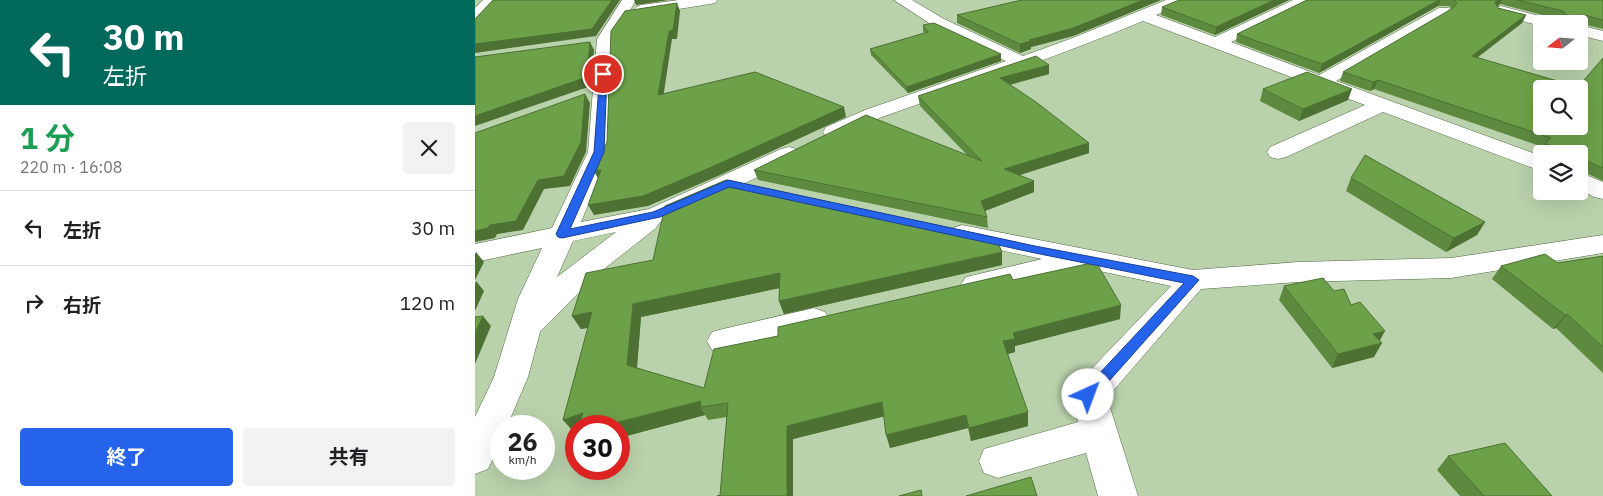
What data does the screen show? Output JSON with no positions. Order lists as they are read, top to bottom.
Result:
{
  "north": "left",
  "page": {
    "turn": ["30 m", "左折"],
    "heading": ["1 分", "220 m · 16:08"],
    "list": [
      {
        "name": "左折",
        "value": "30 m"
      },
      {
        "name": "右折",
        "value": "120 m"
      }
    ],
    "speed": "26 km/h",
    "limit": "30",
    "buttons": ["終了", "共有"]
  }
}
